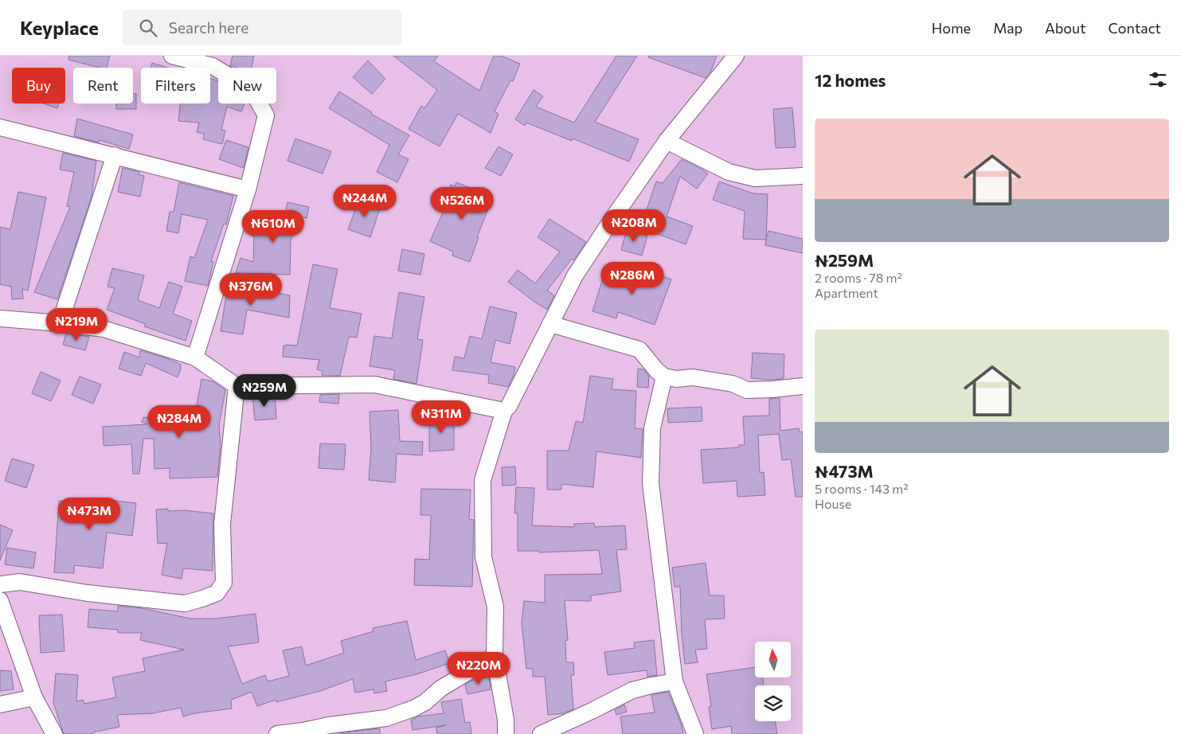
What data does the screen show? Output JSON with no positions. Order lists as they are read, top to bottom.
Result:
{
  "north": "top",
  "page": {
    "header": "Keyplace",
    "search": "Search here",
    "nav": [
      "Home",
      "Map",
      "About",
      "Contact"
    ],
    "heading": "12 homes",
    "chip": [
      "Buy",
      "Rent",
      "Filters",
      "New"
    ],
    "list": [
      {
        "name": "₦259M",
        "note": "2 rooms · 78 m² · Apartment"
      },
      {
        "name": "₦473M",
        "note": "5 rooms · 143 m² · House"
      }
    ],
    "price": [
      "₦244M",
      "₦526M",
      "₦208M",
      "₦610M",
      "₦286M",
      "₦376M",
      "₦219M",
      "₦259M",
      "₦311M",
      "₦284M",
      "₦473M",
      "₦220M"
    ]
  }
}
